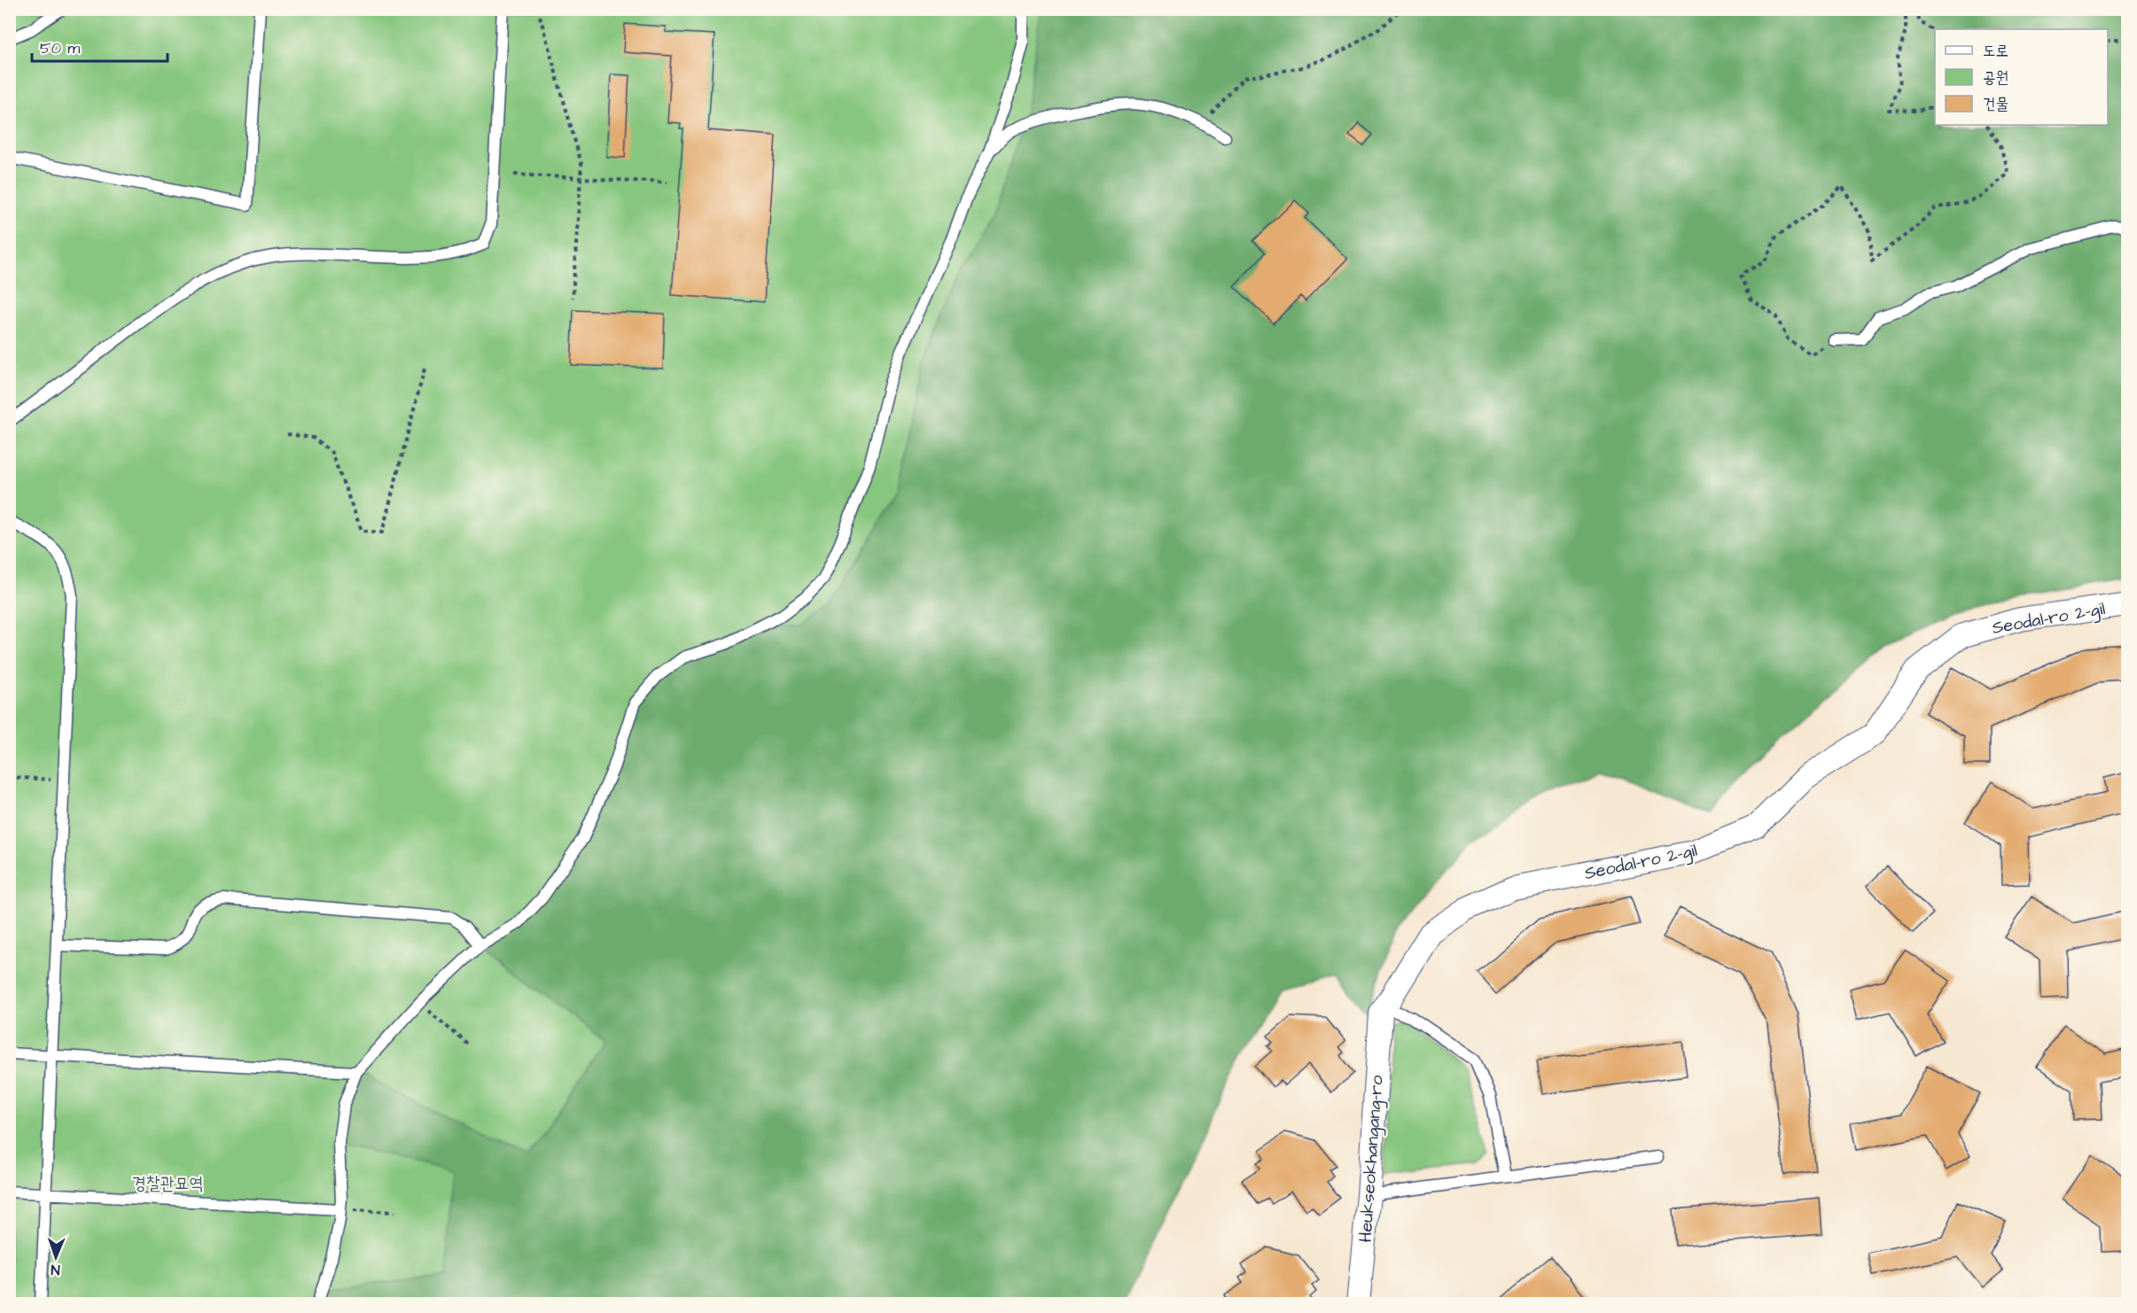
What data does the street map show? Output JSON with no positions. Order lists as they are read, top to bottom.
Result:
{
  "streets": {
    "street": ["Seodal-ro 2-gil", "Heukseokhangang-ro"]
  },
  "crossings": [
    ["Seodal-ro 2-gil", "Heukseokhangang-ro"]
  ],
  "parks": ["경찰관묘역"],
  "legend": ["도로", "공원", "건물"],
  "scale_bar": "50 m",
  "north": "bottom"
}
